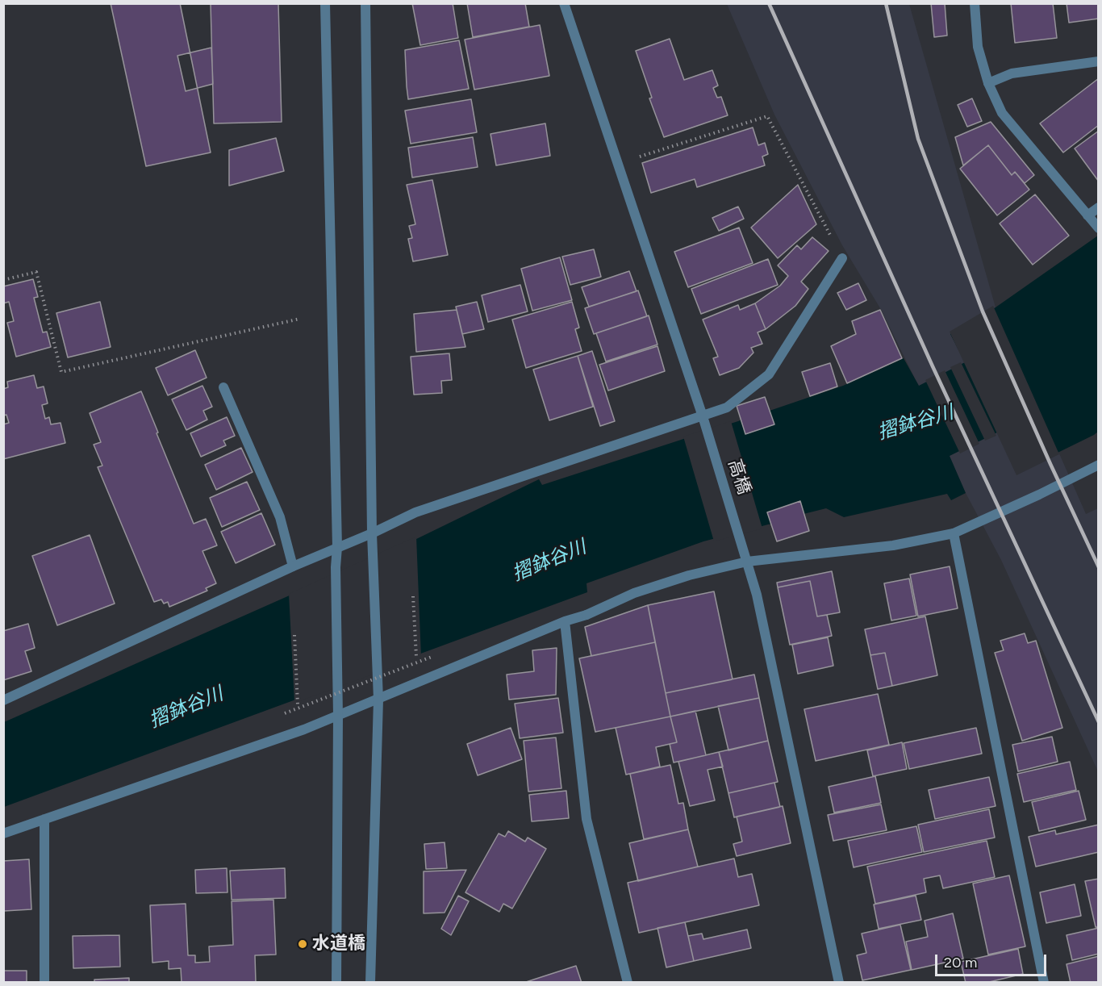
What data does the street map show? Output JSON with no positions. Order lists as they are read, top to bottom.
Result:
{
  "streets": {
    "street": ["高橋"]
  },
  "water": ["摺鉢谷川"],
  "places": ["水道橋"],
  "scale_bar": "20 m"
}
